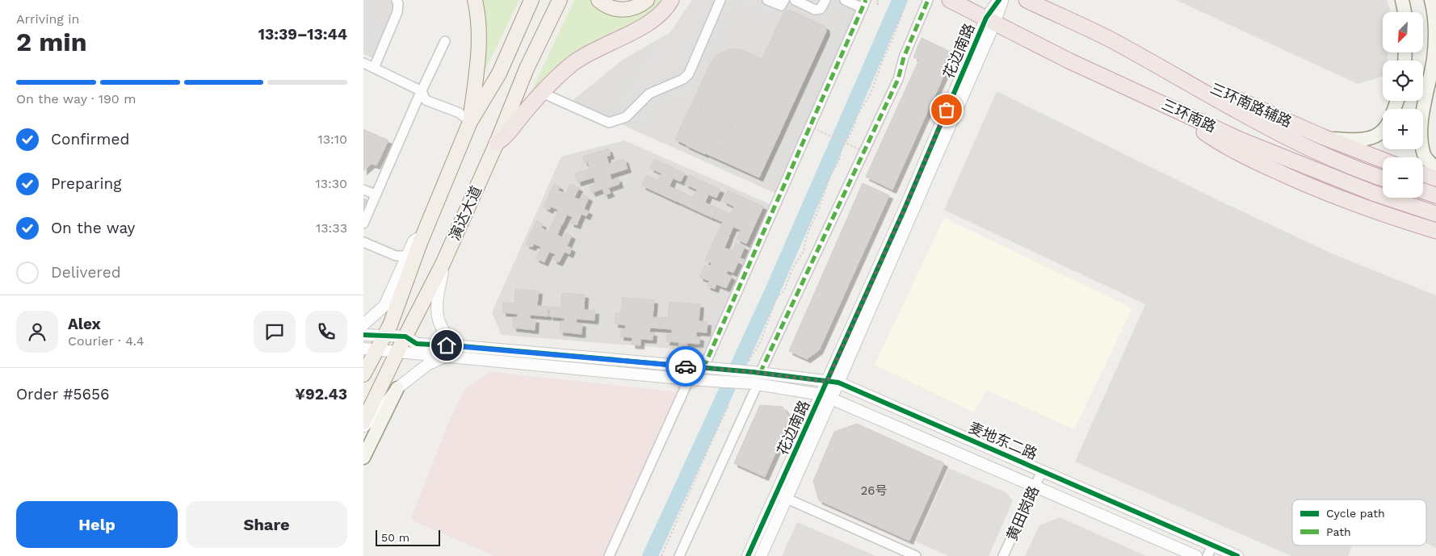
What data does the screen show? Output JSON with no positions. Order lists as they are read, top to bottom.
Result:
{
  "streets": {
    "highway": ["三环南路辅路", "三环南路"],
    "main road": ["演达大道"],
    "street": ["花边南路", "麦地东二路", "黄田岗路"]
  },
  "crossings": [
    ["花边南路", "三环南路"],
    ["花边南路", "麦地东二路"],
    ["三环南路辅路", "三环南路"],
    ["麦地东二路", "黄田岗路"]
  ],
  "house_numbers": ["26号"],
  "legend": ["Cycle path", "Path"],
  "scale_bar": "50 m",
  "north": "bottom left",
  "page": {
    "heading": ["2 min", "Arriving in", "13:39–13:44"],
    "panel": [
      "Alex",
      "Courier · 4.4",
      "Order #5656",
      "¥92.43"
    ],
    "map_buttons": ["+", "−"],
    "bar": "On the way · 190 m",
    "list": [
      ["Confirmed", "13:10"],
      ["Preparing", "13:30"],
      ["On the way", "13:33"],
      "Delivered"
    ],
    "buttons": ["Help", "Share"],
    "scale": "50 m"
  }
}
